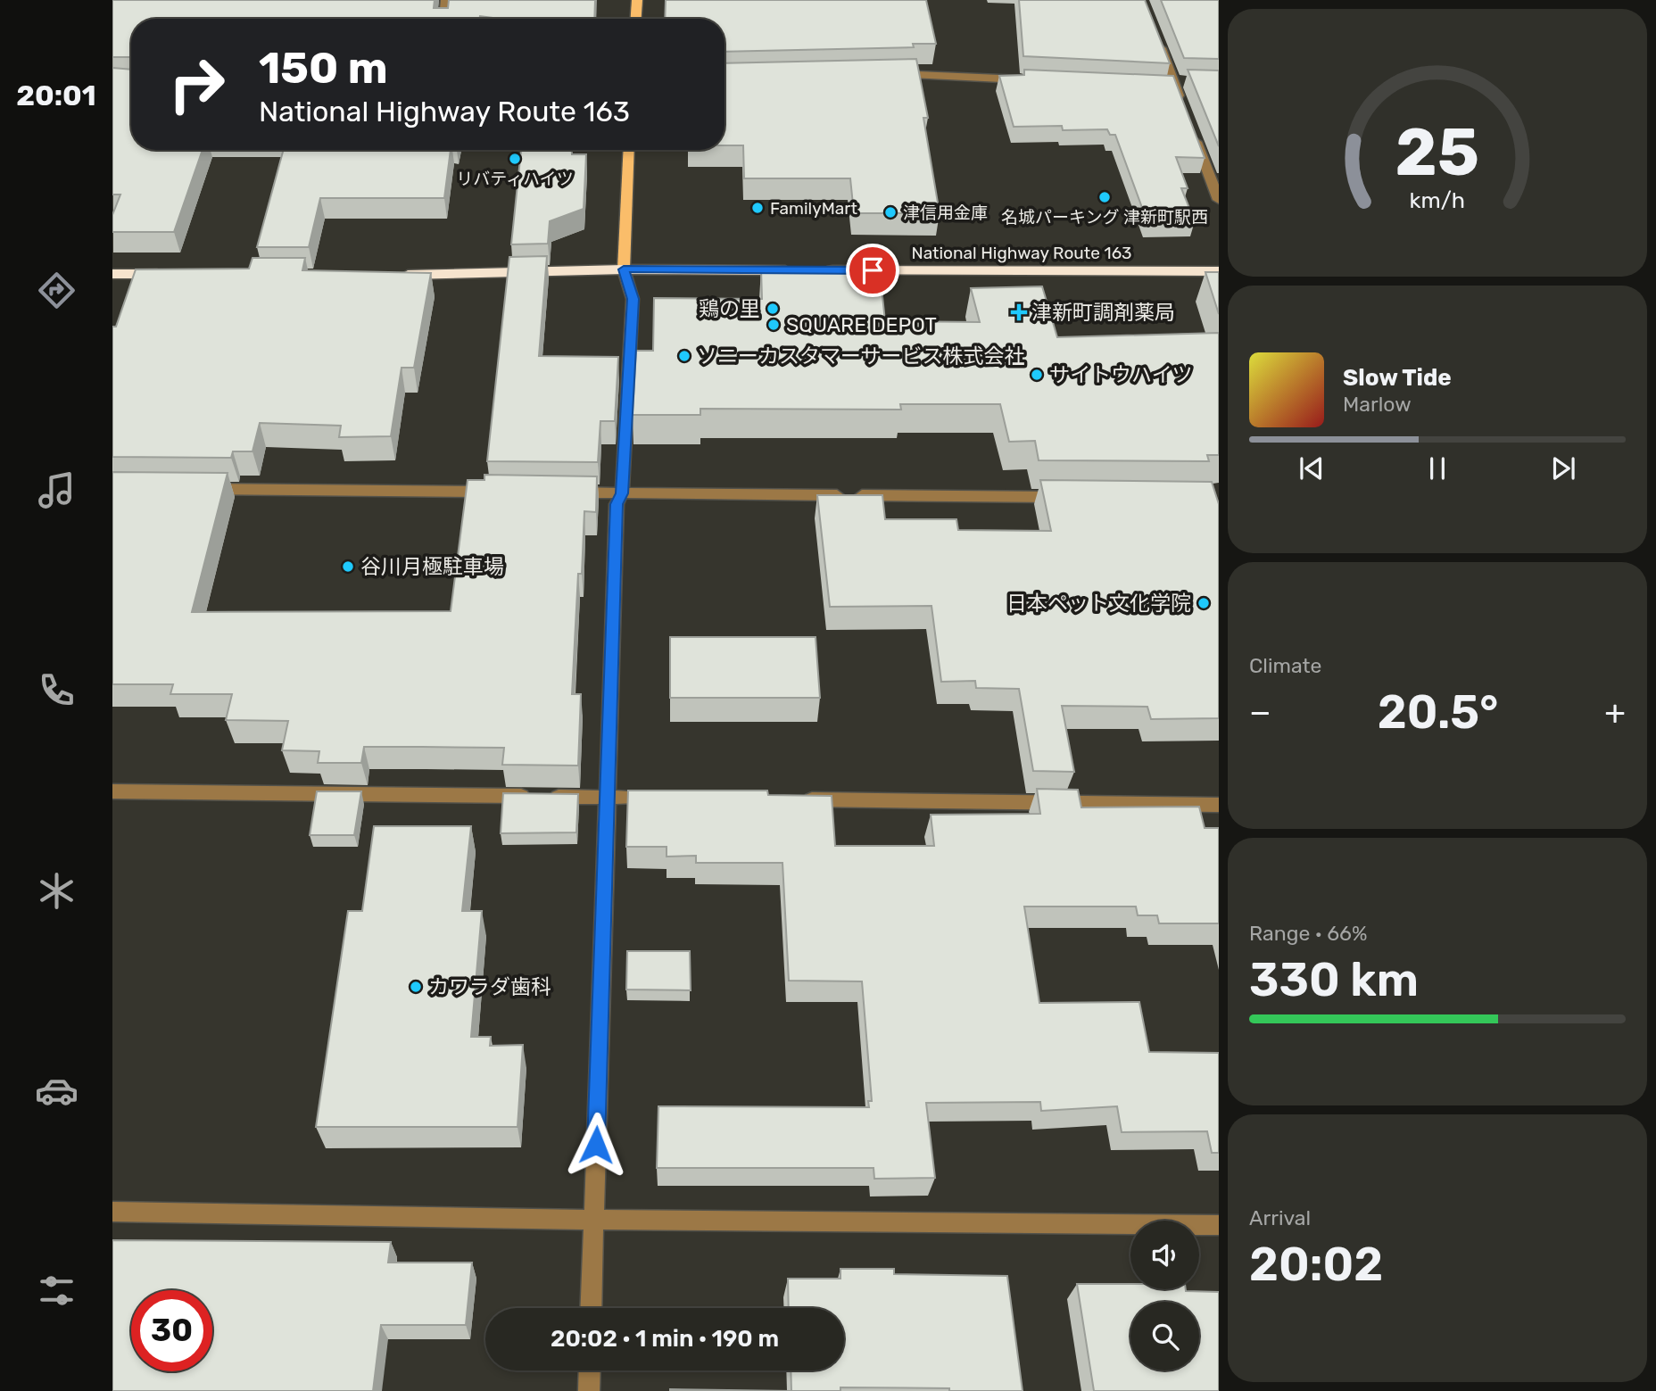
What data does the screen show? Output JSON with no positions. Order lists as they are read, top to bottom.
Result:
{
  "streets": {
    "highway": ["National Highway Route 163"]
  },
  "places": {
    "other": [
      "リバティハイツ",
      "名城パーキング 津新町駅西",
      "FamilyMart",
      "津信用金庫",
      "鶏の里",
      "SQUARE DEPOT",
      "ソニーカスタマーサービス株式会社",
      "サイトウハイツ",
      "谷川月極駐車場",
      "日本ペット文化学院",
      "カワラダ歯科"
    ],
    "health": ["津新町調剤薬局"]
  },
  "page": {
    "tabs": "20:01",
    "turn": ["150 m", "National Highway Route 163"],
    "song": ["Slow Tide", "Marlow"],
    "tile": [
      "Climate",
      ["Range · 66%", "330 km"],
      ["Arrival", "20:02"]
    ],
    "heat": ["−", "20.5°", "+"],
    "limit": "30",
    "trip": "20:02 · 1 min · 190 m",
    "gauge": ["25", "km/h"]
  }
}
